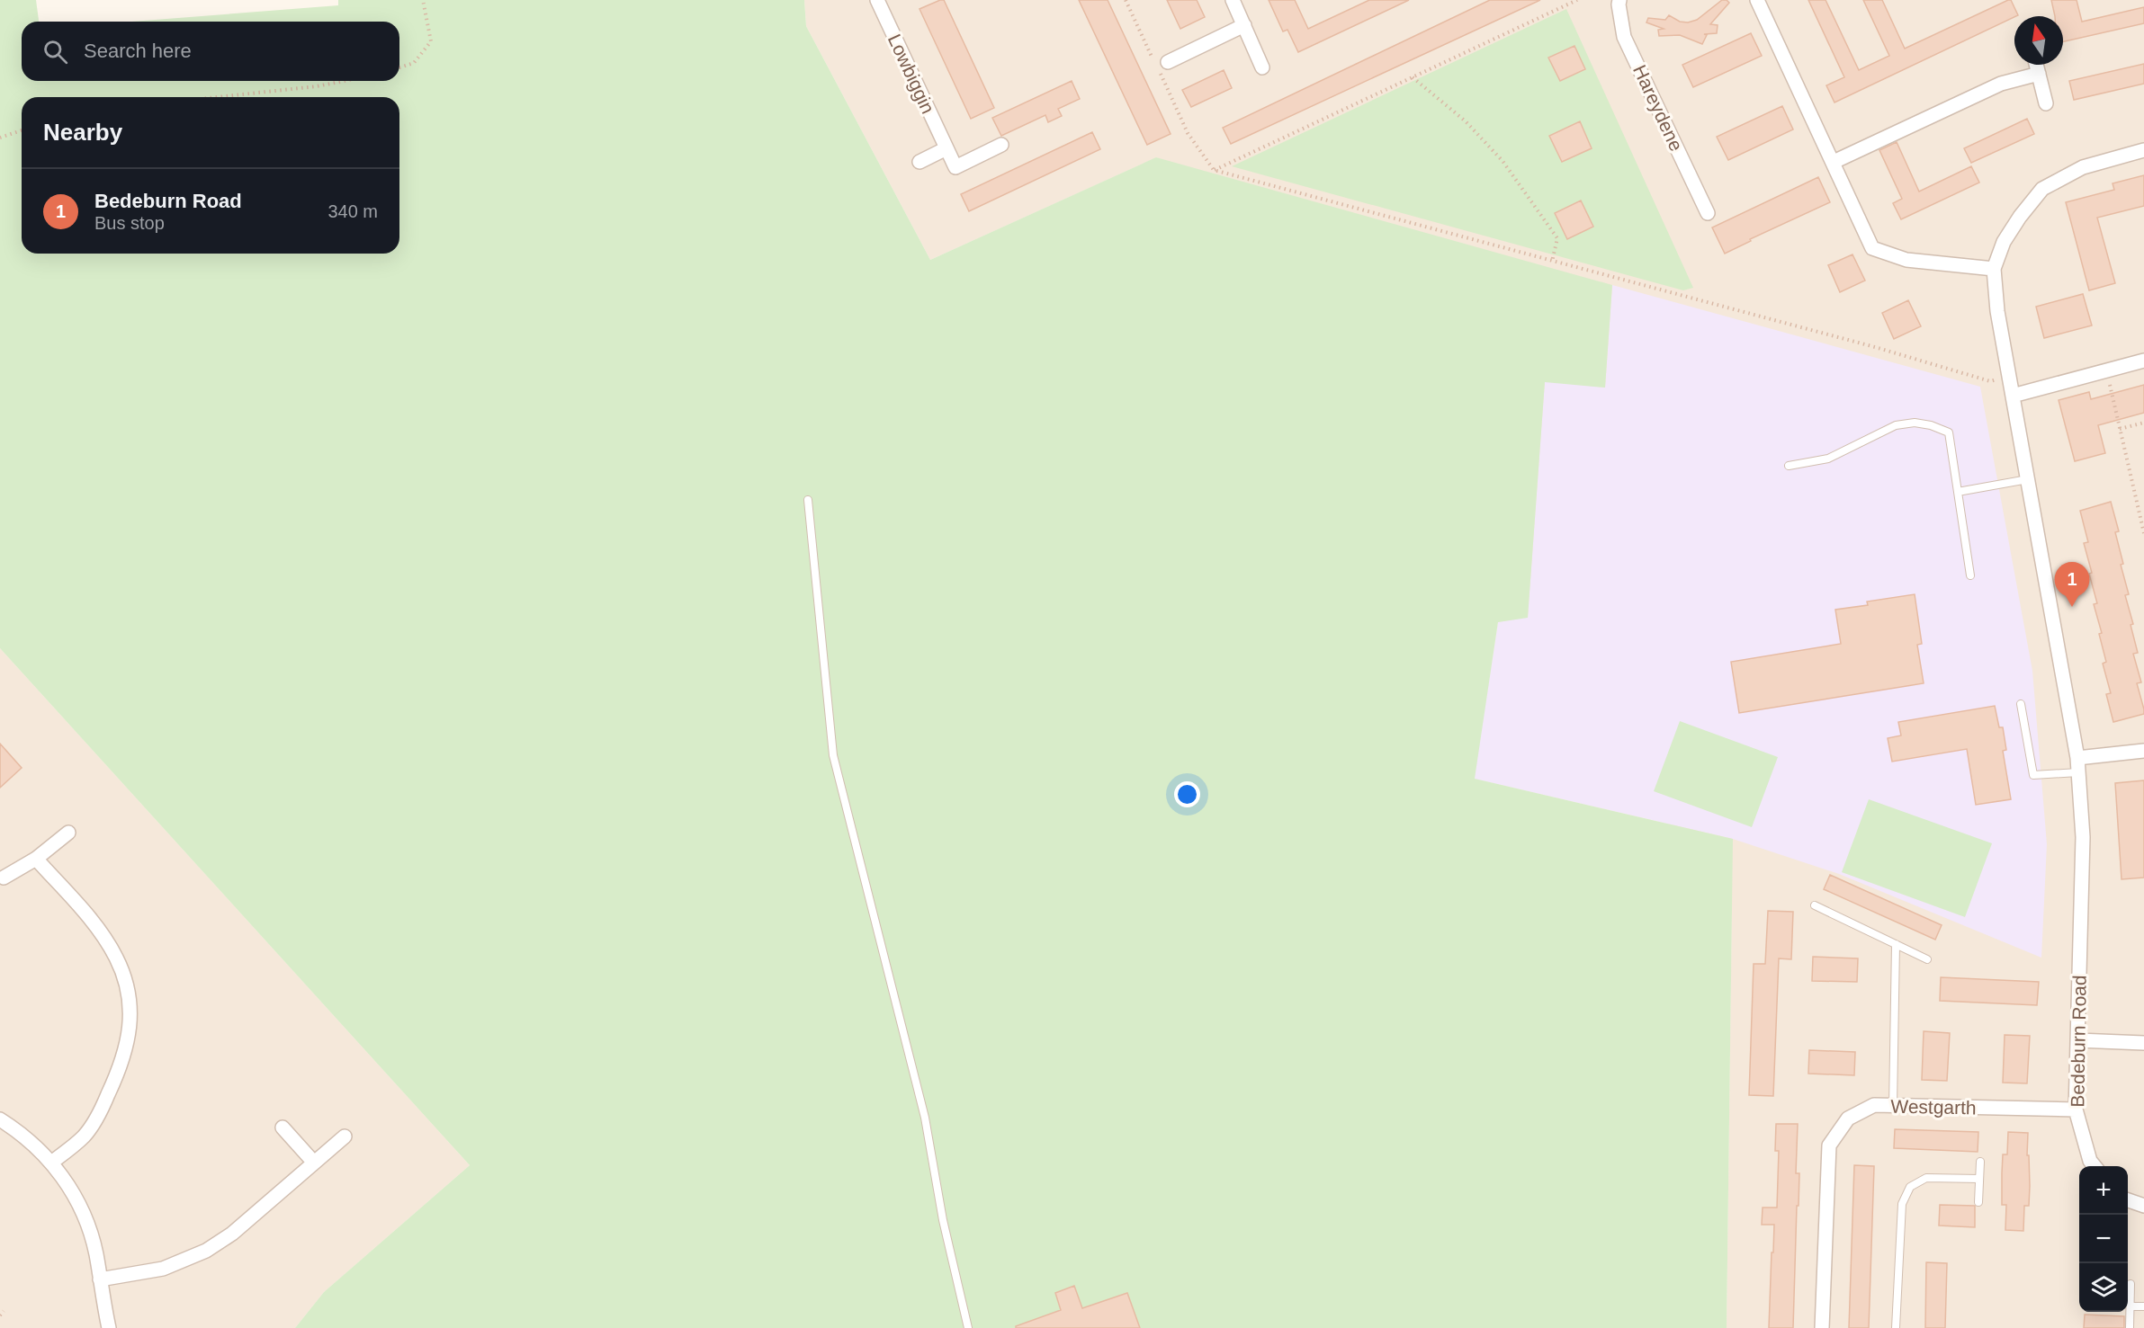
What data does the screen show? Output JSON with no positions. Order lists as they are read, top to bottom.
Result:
{
  "streets": {
    "street": [
      "Lowbiggin",
      "Hareydene",
      "Bedeburn Road",
      "Westgarth"
    ]
  },
  "crossings": [
    ["Bedeburn Road", "Westgarth"]
  ],
  "north": "top",
  "page": {
    "search": "Search here",
    "heading": "Nearby",
    "list": [
      {
        "mark": "1",
        "name": "Bedeburn Road",
        "note": "Bus stop",
        "value": "340 m"
      }
    ],
    "pins": "1",
    "map_buttons": ["+", "−"]
  }
}
